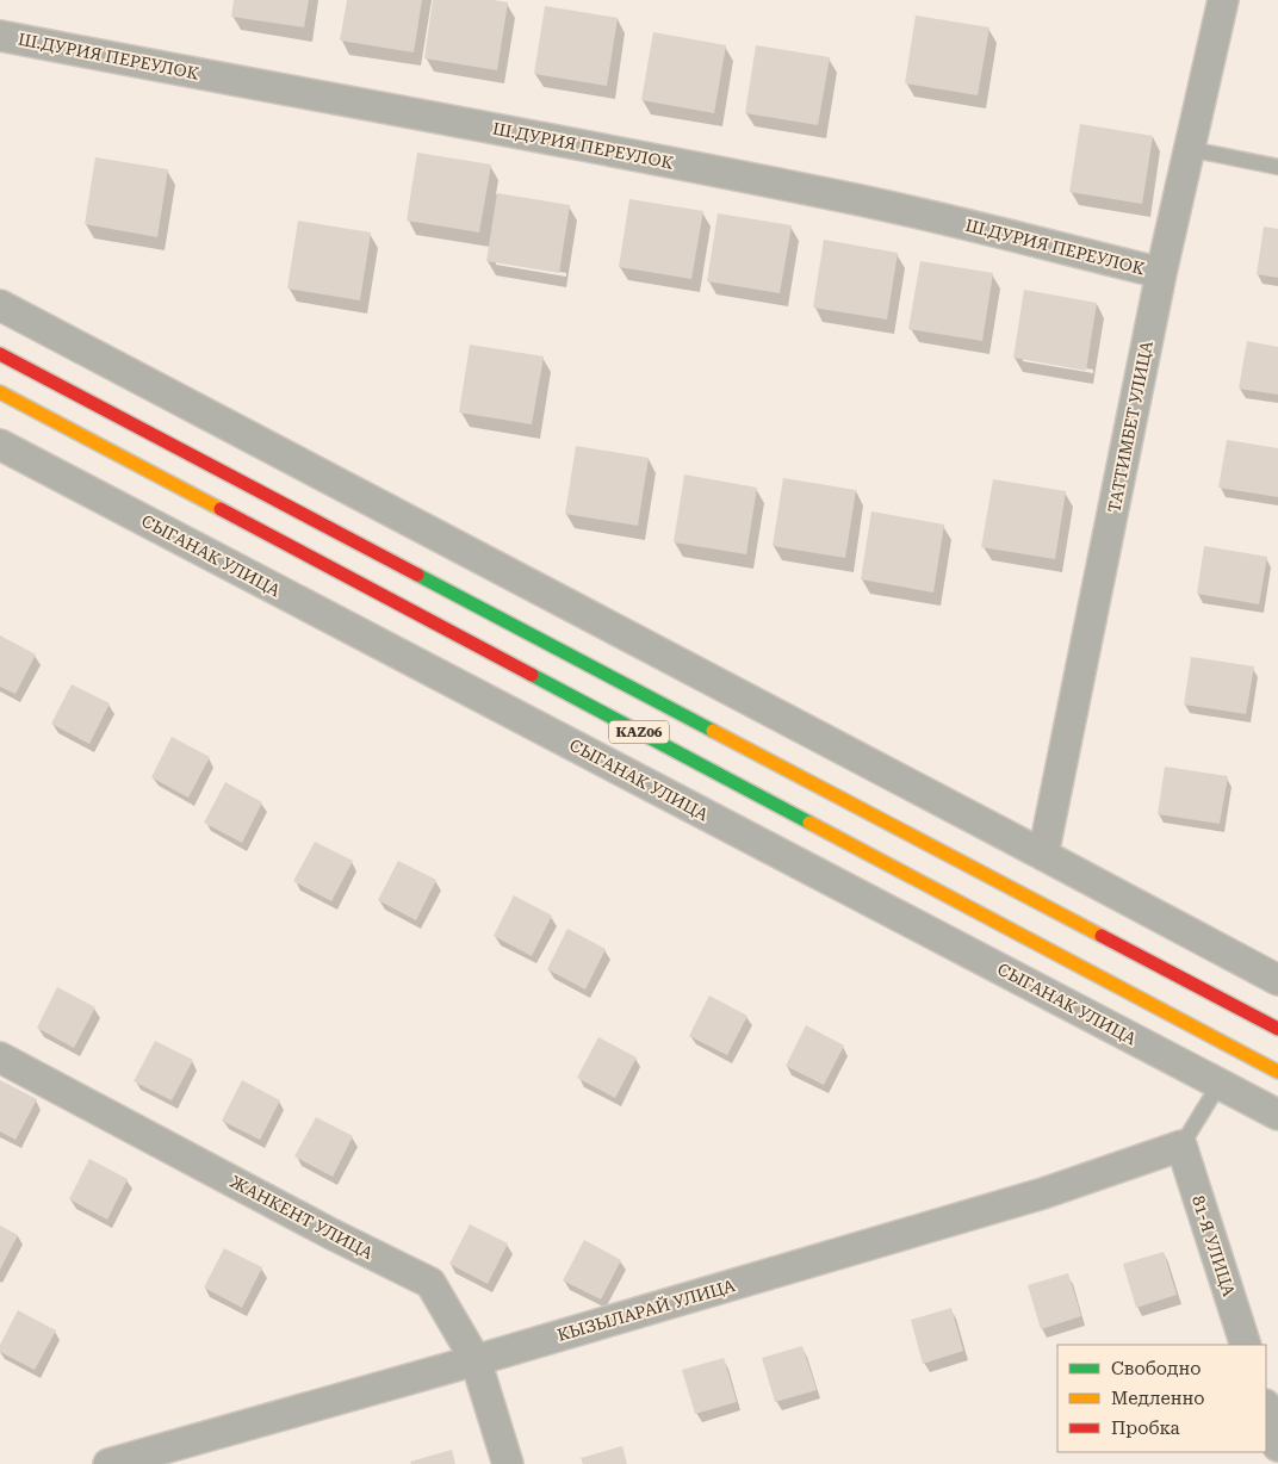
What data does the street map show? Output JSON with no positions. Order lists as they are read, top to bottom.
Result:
{
  "streets": {
    "highway": ["KАZ06"],
    "street": [
      "Ш.ДУРИЯ ПЕРЕУЛОК",
      "ТАТТИМБЕТ УЛИЦА",
      "СЫГАНАК УЛИЦА",
      "ЖАНКЕНТ УЛИЦА",
      "81-Я УЛИЦА",
      "КЫЗЫЛАРАЙ УЛИЦА"
    ]
  },
  "crossings": [
    ["Ш.ДУРИЯ ПЕРЕУЛОК", "ТАТТИМБЕТ УЛИЦА"],
    ["ЖАНКЕНТ УЛИЦА", "КЫЗЫЛАРАЙ УЛИЦА"],
    ["81-Я УЛИЦА", "КЫЗЫЛАРАЙ УЛИЦА"]
  ],
  "legend": ["Свободно", "Медленно", "Пробка"]
}
